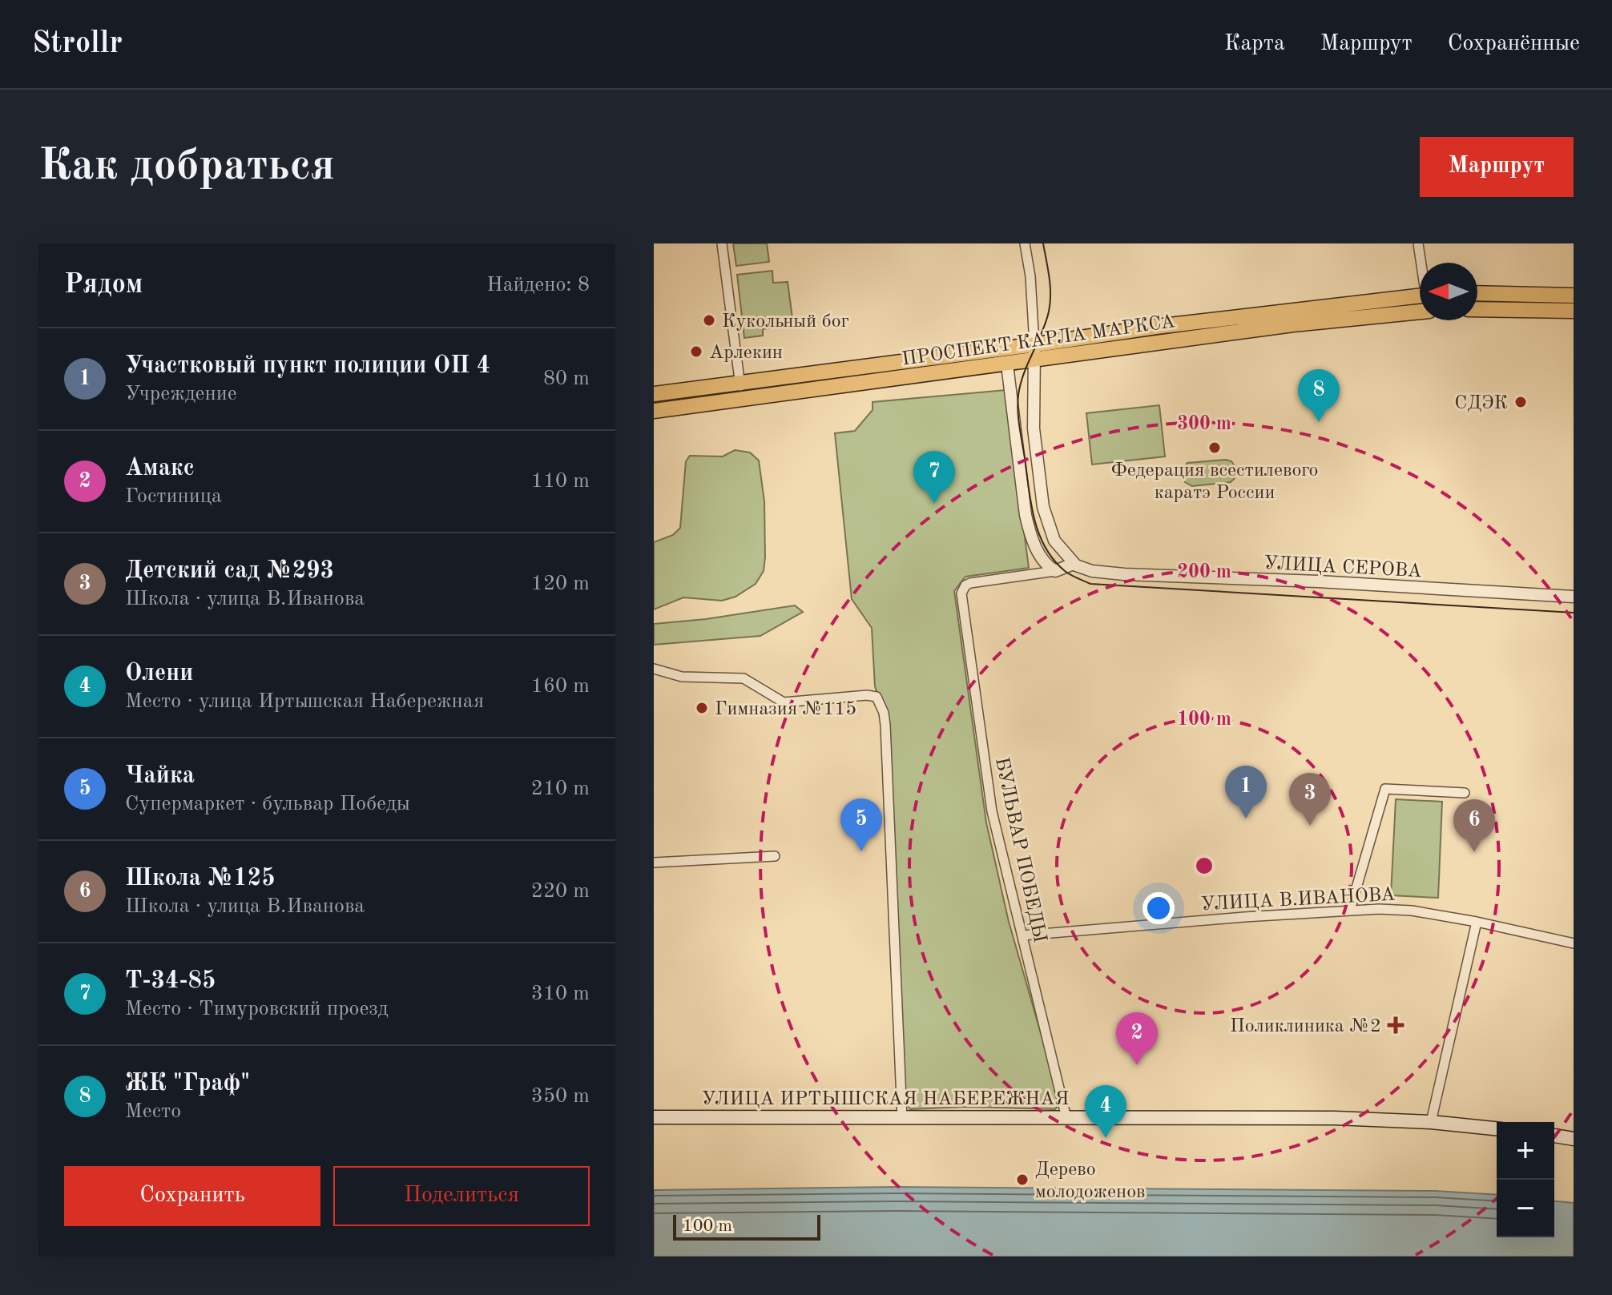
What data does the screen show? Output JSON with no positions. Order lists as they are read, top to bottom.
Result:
{
  "streets": {
    "main road": ["ПРОСПЕКТ КАРЛА МАРКСА", "УЛИЦА ИРТЫШСКАЯ НАБЕРЕЖНАЯ"],
    "street": ["УЛИЦА СЕРОВА", "БУЛЬВАР ПОБЕДЫ", "УЛИЦА В.ИВАНОВА"]
  },
  "crossings": [
    ["БУЛЬВАР ПОБЕДЫ", "УЛИЦА В.ИВАНОВА"],
    ["БУЛЬВАР ПОБЕДЫ", "УЛИЦА ИРТЫШСКАЯ НАБЕРЕЖНАЯ"]
  ],
  "places": {
    "other": [
      "Кукольный бог",
      "Арлекин",
      "СДЭК",
      "Федерация всестилевого каратэ России",
      "Гимназия №115",
      "Дерево молодоженов"
    ],
    "health": ["Поликлиника №2"]
  },
  "scale_bar": "100 m",
  "north": "left",
  "page": {
    "header": "Strollr",
    "nav": ["Карта", "Маршрут", "Сохранённые"],
    "buttons": [
      "Маршрут",
      ["Сохранить", "Поделиться"]
    ],
    "title": "Как добраться",
    "heading": ["Рядом", "Найдено: 8"],
    "list": [
      {
        "mark": "1",
        "name": "Участковый пункт полиции ОП 4",
        "note": "Учреждение",
        "value": "80 m"
      },
      {
        "mark": "2",
        "name": "Амакс",
        "note": "Гостиница",
        "value": "110 m"
      },
      {
        "mark": "3",
        "name": "Детский сад №293",
        "note": "Школа · улица В.Иванова",
        "value": "120 m"
      },
      {
        "mark": "4",
        "name": "Олени",
        "note": "Место · улица Иртышская Набережная",
        "value": "160 m"
      },
      {
        "mark": "5",
        "name": "Чайка",
        "note": "Супермаркет · бульвар Победы",
        "value": "210 m"
      },
      {
        "mark": "6",
        "name": "Школа №125",
        "note": "Школа · улица В.Иванова",
        "value": "220 m"
      },
      {
        "mark": "7",
        "name": "Т-34-85",
        "note": "Место · Тимуровский проезд",
        "value": "310 m"
      },
      {
        "mark": "8",
        "name": "ЖК \"Граф\"",
        "note": "Место",
        "value": "350 m"
      }
    ],
    "pins": [
      "8",
      "7",
      "1",
      "3",
      "5",
      "6",
      "2",
      "4"
    ],
    "map_buttons": ["+", "−"],
    "scale": "100 m"
  },
  "rings": ["300 m", "200 m", "100 m"]
}
